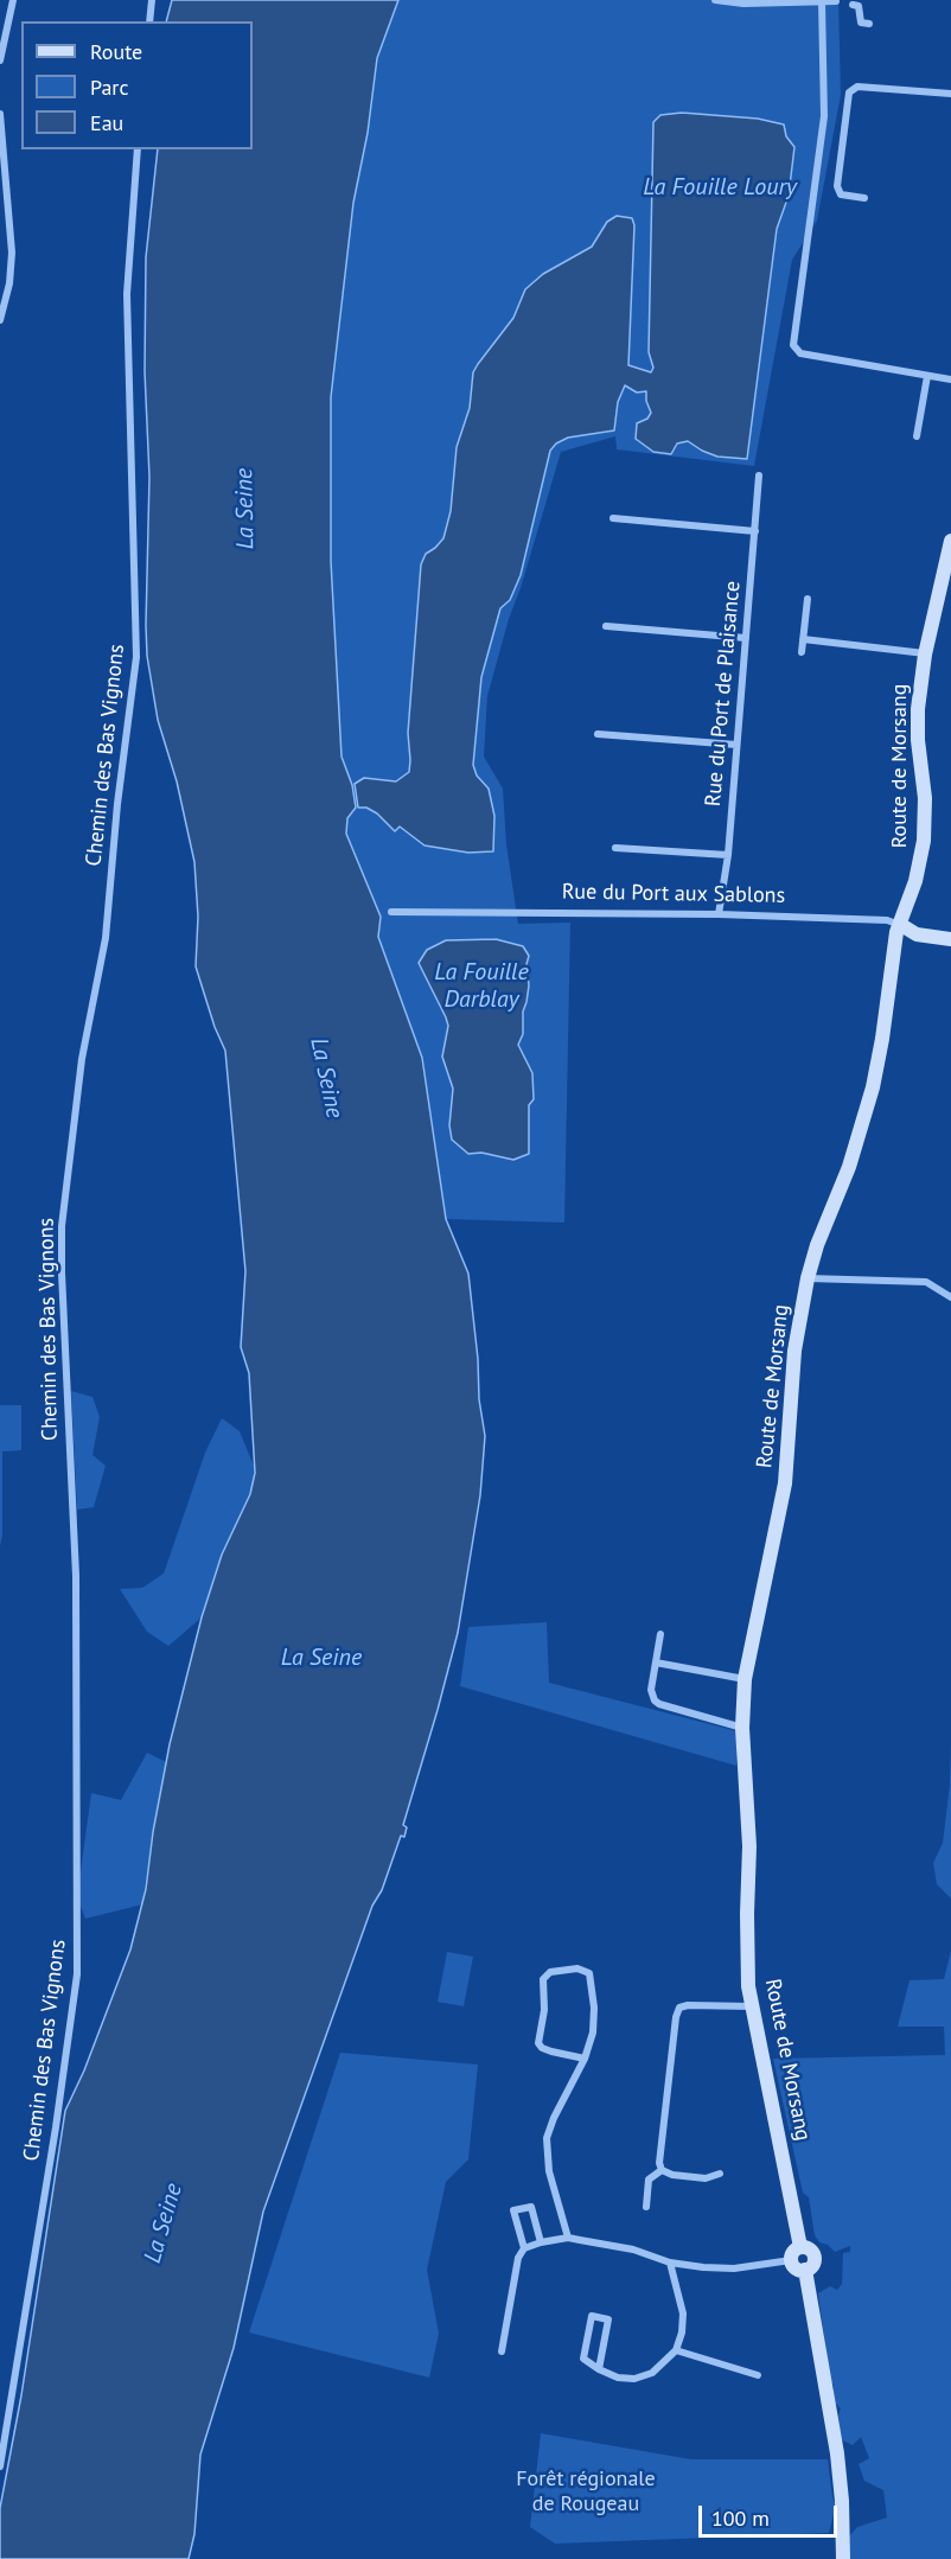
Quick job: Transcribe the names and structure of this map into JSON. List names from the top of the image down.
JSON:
{
  "streets": {
    "street": [
      "Rue du Port de Plaisance",
      "Chemin des Bas Vignons",
      "Route de Morsang",
      "Rue du Port aux Sablons"
    ]
  },
  "crossings": [
    ["Rue du Port de Plaisance", "Rue du Port aux Sablons"],
    ["Route de Morsang", "Rue du Port aux Sablons"]
  ],
  "water": ["La Fouille Loury", "La Seine", "La Fouille Darblay"],
  "parks": ["Forêt régionale de Rougeau"],
  "legend": ["Route", "Parc", "Eau"],
  "scale_bar": "100 m"
}
